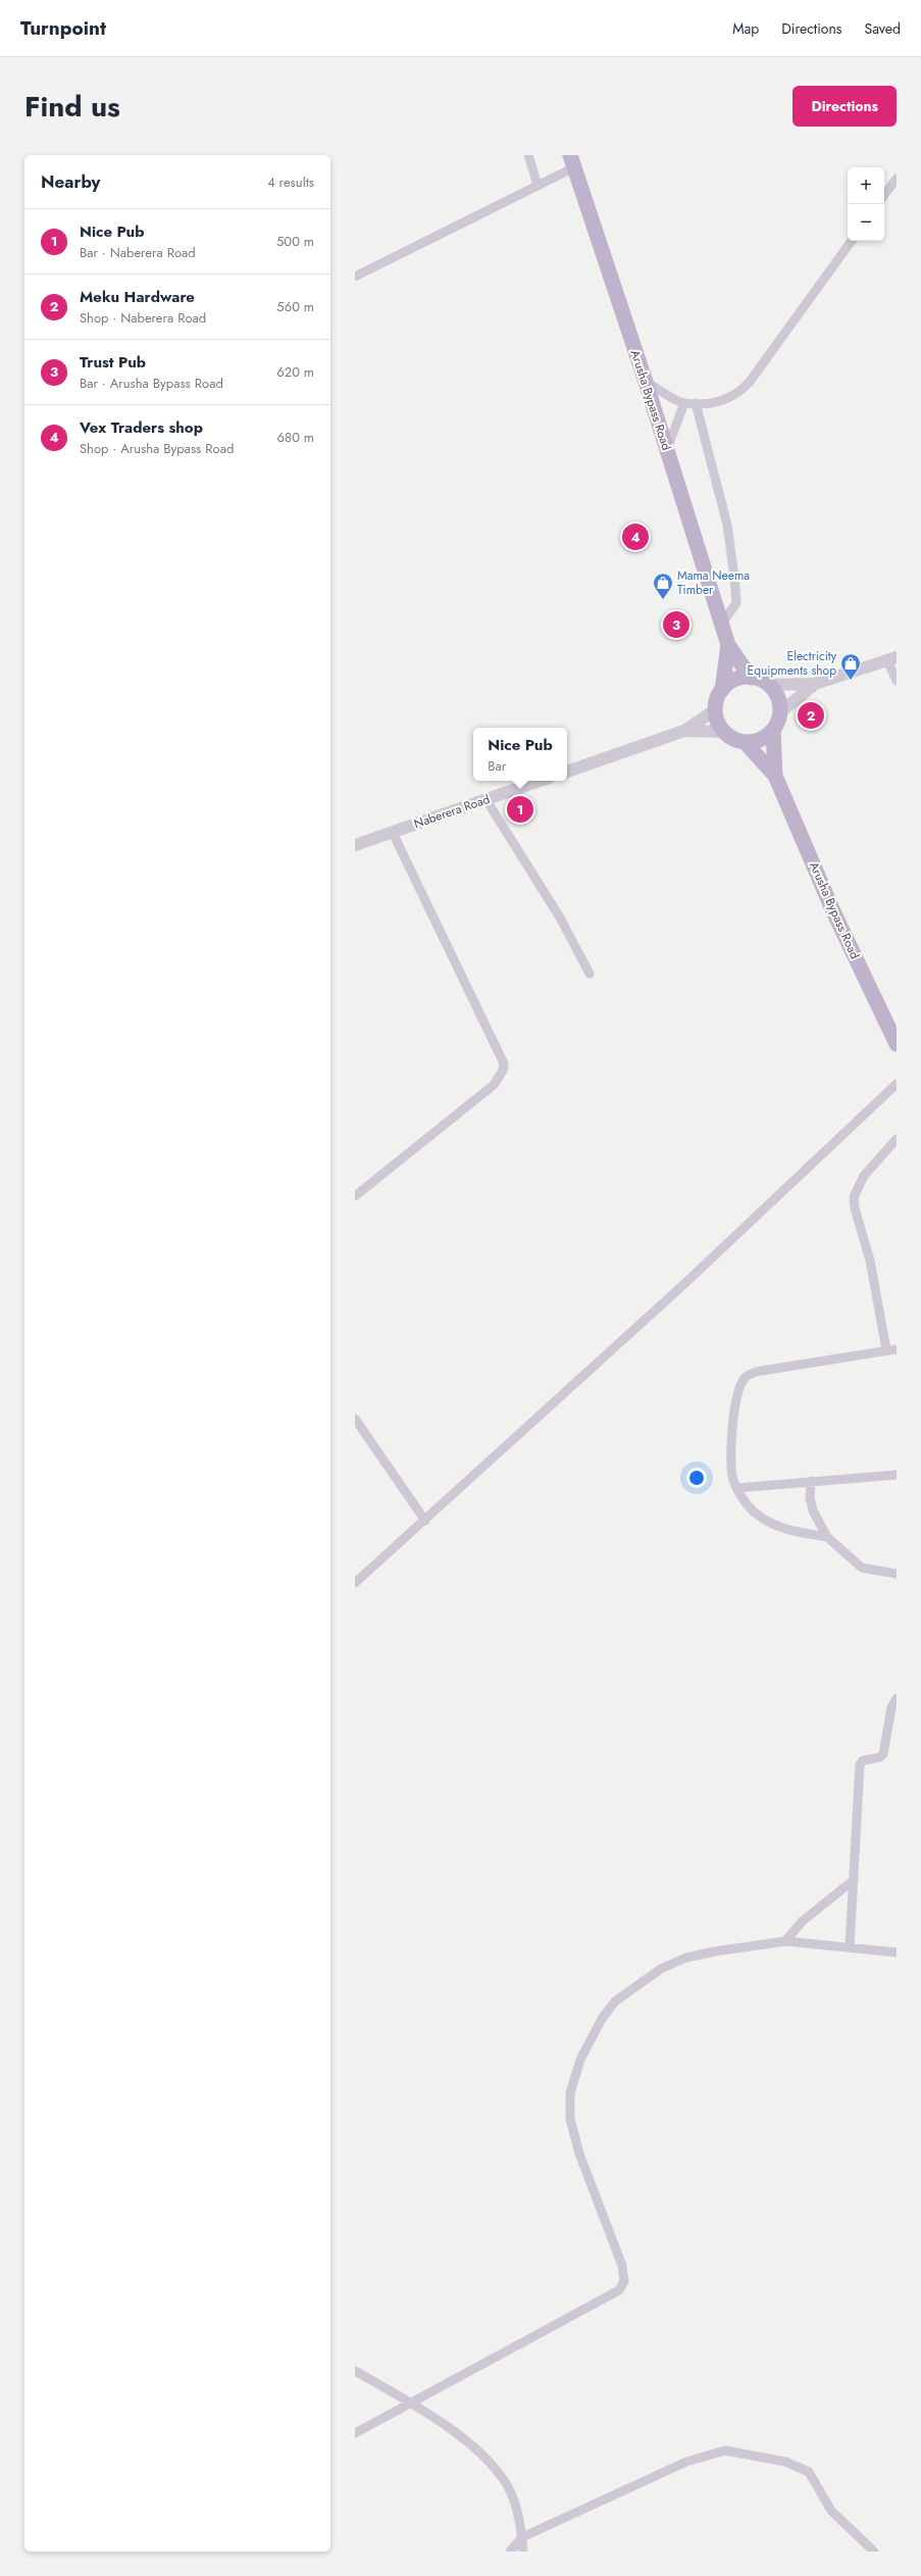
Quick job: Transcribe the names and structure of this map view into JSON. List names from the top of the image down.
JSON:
{
  "streets": {
    "main road": ["Arusha Bypass Road"],
    "street": ["Naberera Road"]
  },
  "places": {
    "shop": ["Mama Neema Timber", "Electricity Equipments shop"]
  },
  "page": {
    "header": "Turnpoint",
    "nav": ["Map", "Directions", "Saved"],
    "title": "Find us",
    "buttons": "Directions",
    "heading": ["Nearby", "4 results"],
    "map_buttons": ["+", "−"],
    "list": [
      {
        "mark": "1",
        "name": "Nice Pub",
        "note": "Bar · Naberera Road",
        "value": "500 m"
      },
      {
        "mark": "2",
        "name": "Meku Hardware",
        "note": "Shop · Naberera Road",
        "value": "560 m"
      },
      {
        "mark": "3",
        "name": "Trust Pub",
        "note": "Bar · Arusha Bypass Road",
        "value": "620 m"
      },
      {
        "mark": "4",
        "name": "Vex Traders shop",
        "note": "Shop · Arusha Bypass Road",
        "value": "680 m"
      }
    ],
    "pins": [
      "4",
      "3",
      "2",
      "1"
    ],
    "popup": ["Nice Pub", "Bar"]
  }
}
